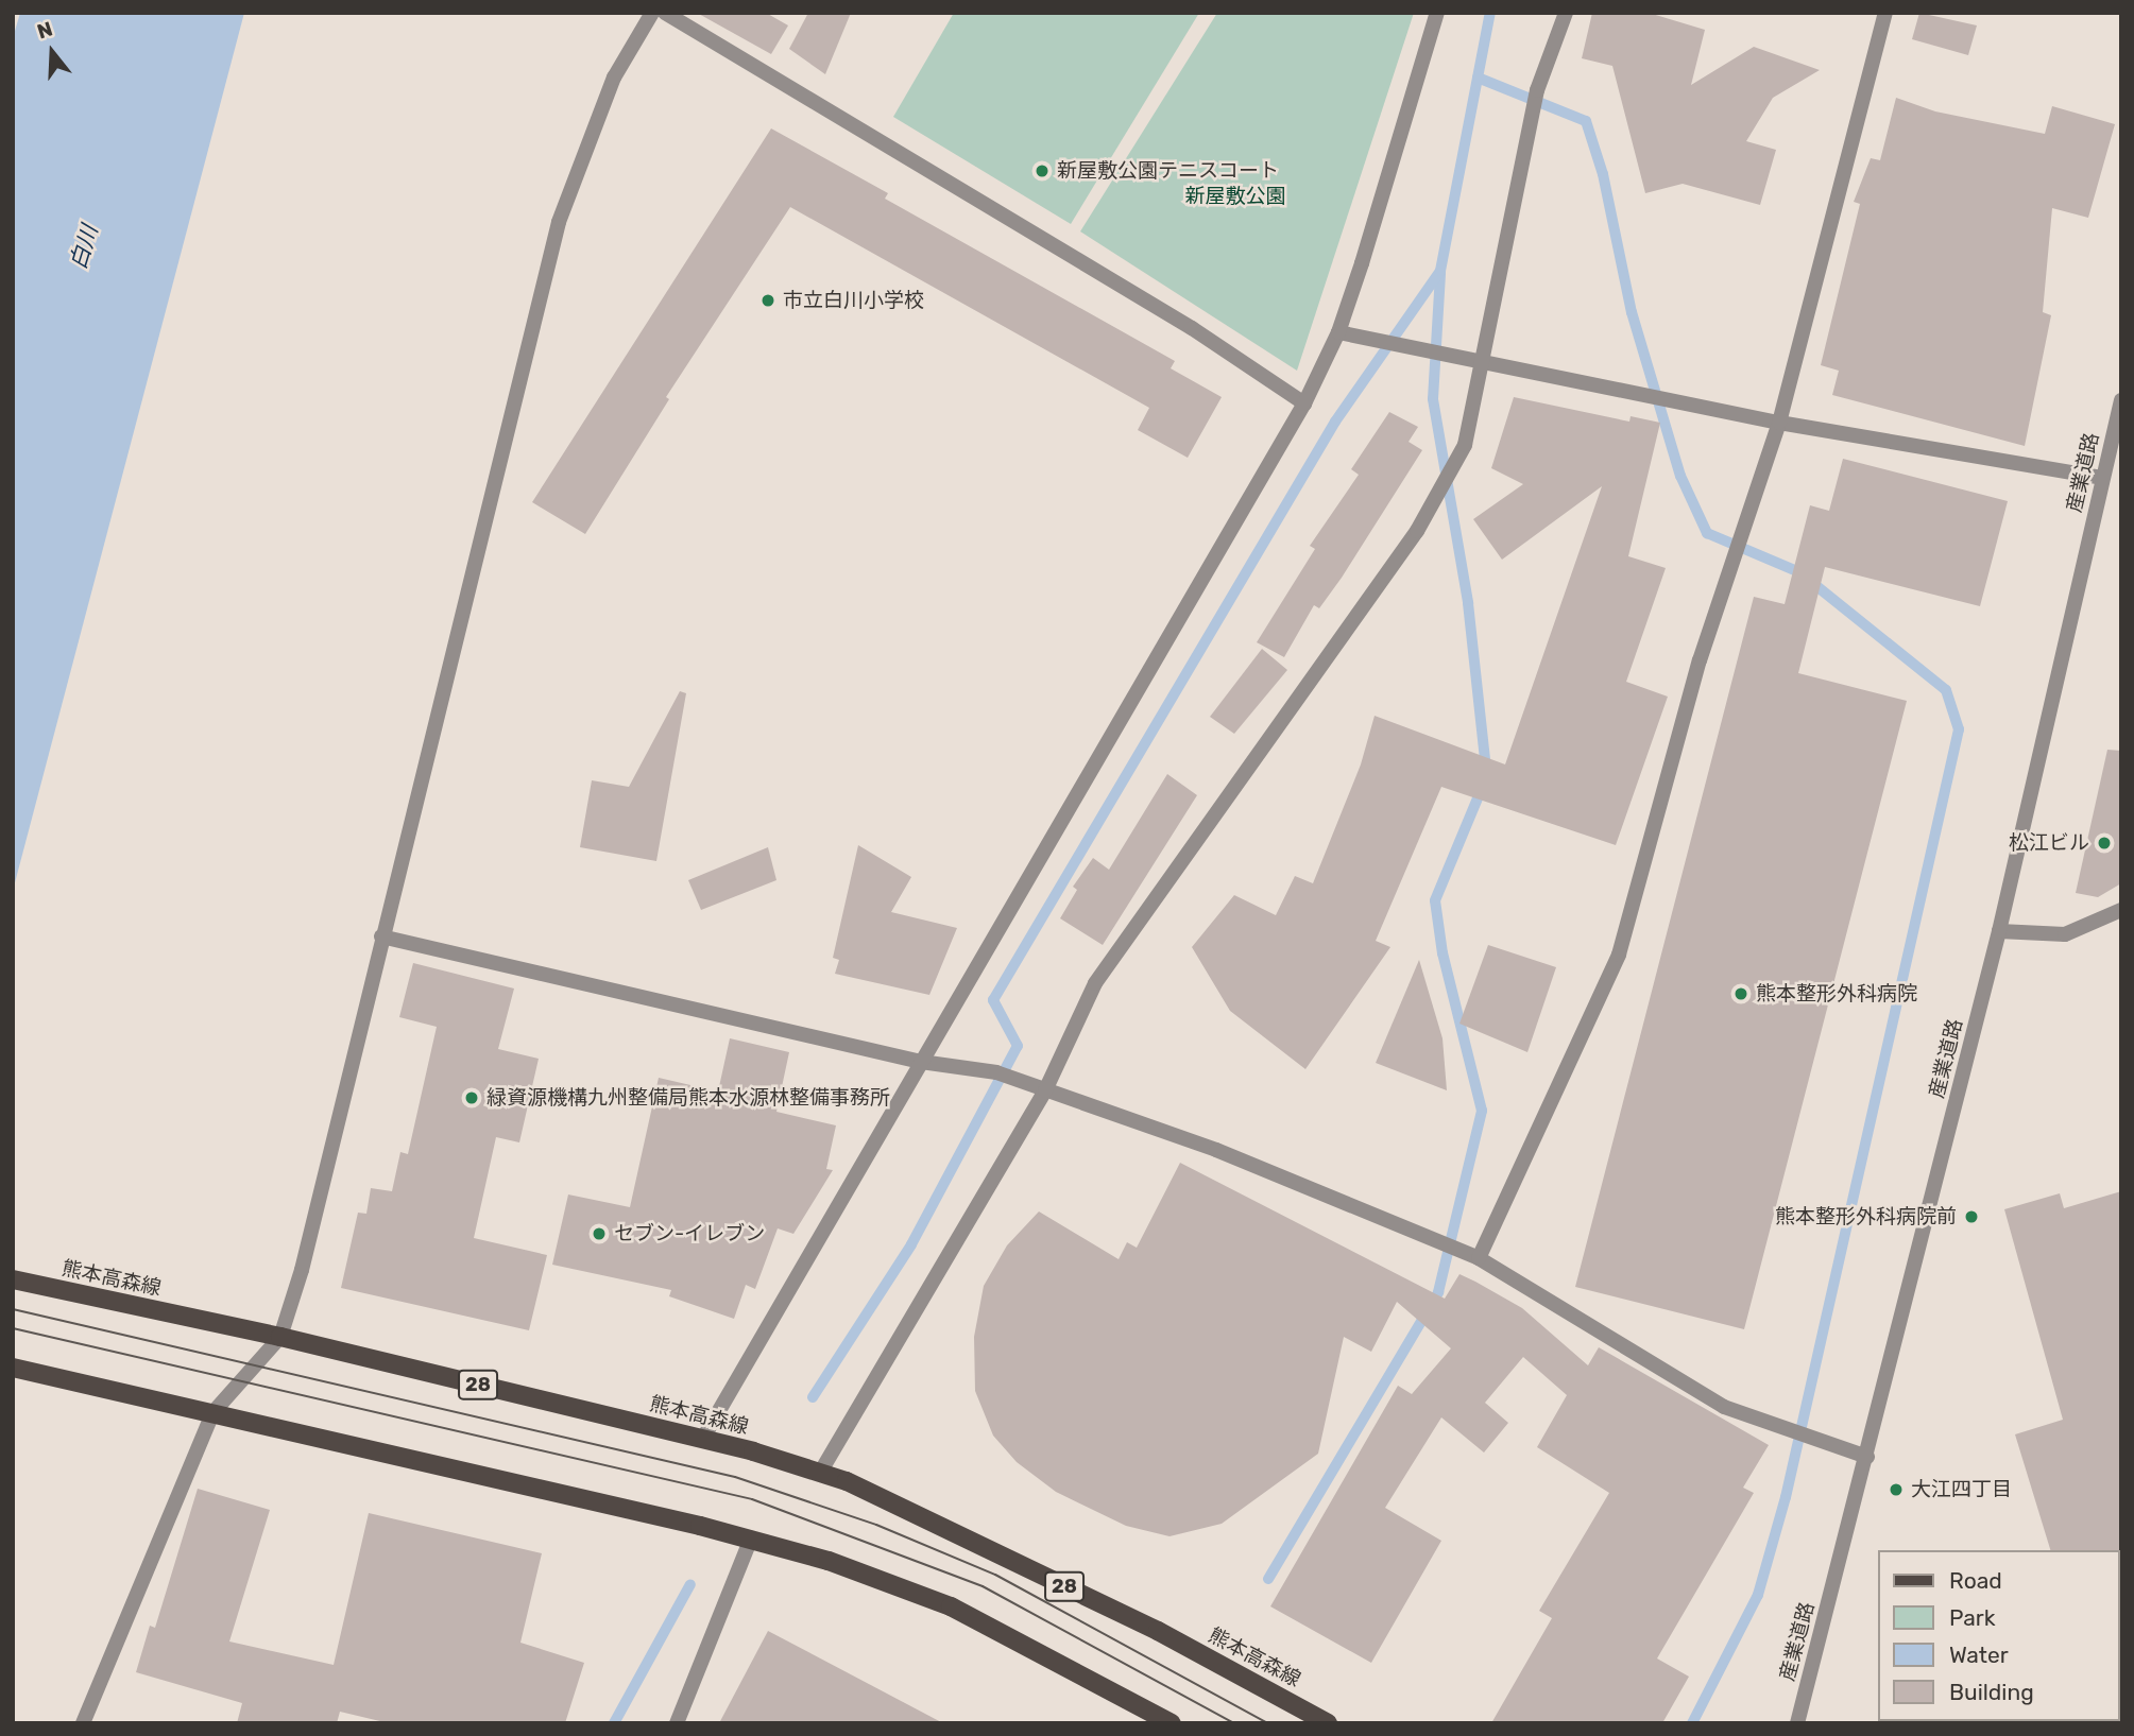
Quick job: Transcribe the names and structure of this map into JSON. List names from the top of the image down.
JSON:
{
  "streets": {
    "main road": ["熊本高森線", "28"],
    "street": ["産業道路"]
  },
  "water": ["白川"],
  "parks": ["新屋敷公園"],
  "places": [
    "新屋敷公園テニスコート",
    "市立白川小学校",
    "松江ビル",
    "熊本整形外科病院",
    "緑資源機構九州整備局熊本水源林整備事務所",
    "熊本整形外科病院前",
    "セブン-イレブン",
    "大江四丁目"
  ],
  "legend": [
    "Road",
    "Park",
    "Water",
    "Building"
  ],
  "north": "top"
}
